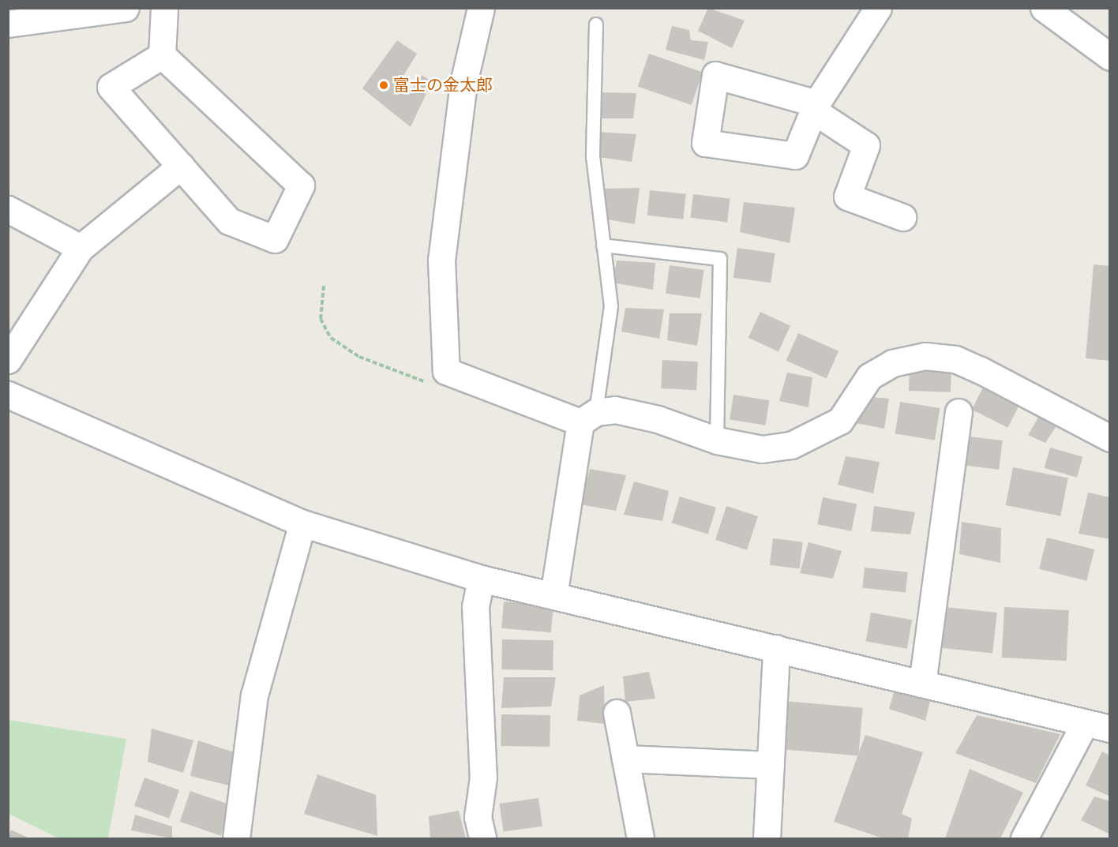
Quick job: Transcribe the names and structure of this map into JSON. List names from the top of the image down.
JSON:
{
  "places": ["富士の金太郎"]
}
